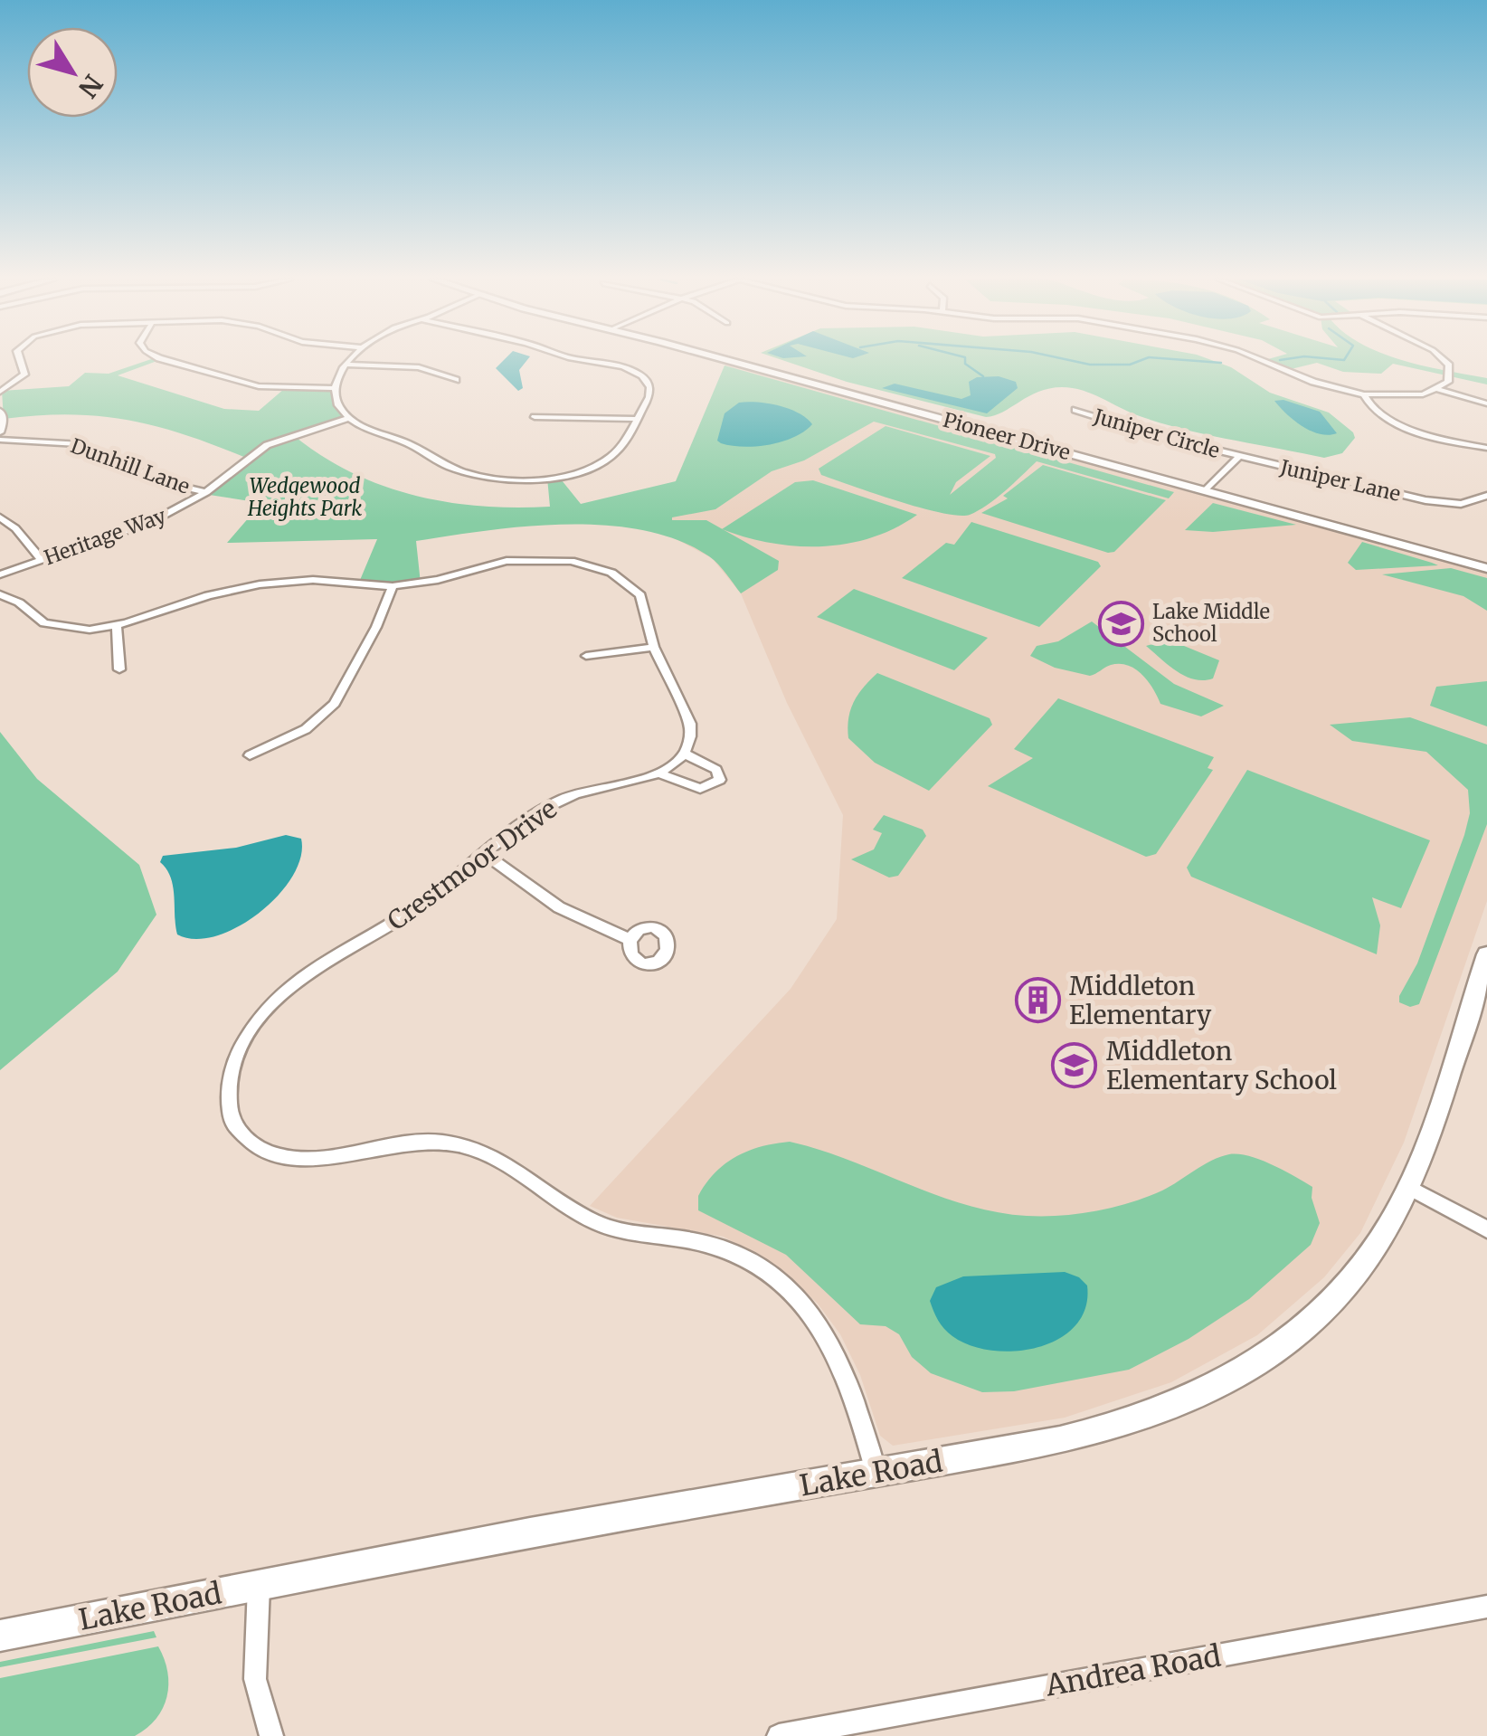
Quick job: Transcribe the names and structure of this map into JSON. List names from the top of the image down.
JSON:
{
  "streets": {
    "street": [
      "Juniper Circle",
      "Pioneer Drive",
      "Dunhill Lane",
      "Juniper Lane",
      "Heritage Way",
      "Crestmoor Drive",
      "Lake Road",
      "Andrea Road"
    ]
  },
  "crossings": [
    ["Juniper Circle", "Juniper Lane"],
    ["Dunhill Lane", "Heritage Way"],
    ["Crestmoor Drive", "Lake Road"]
  ],
  "parks": ["Wedgewood Heights Park"],
  "places": {
    "school or university": ["Lake Middle School", "Middleton Elementary School"],
    "building": ["Middleton Elementary"]
  },
  "north": "bottom right"
}
